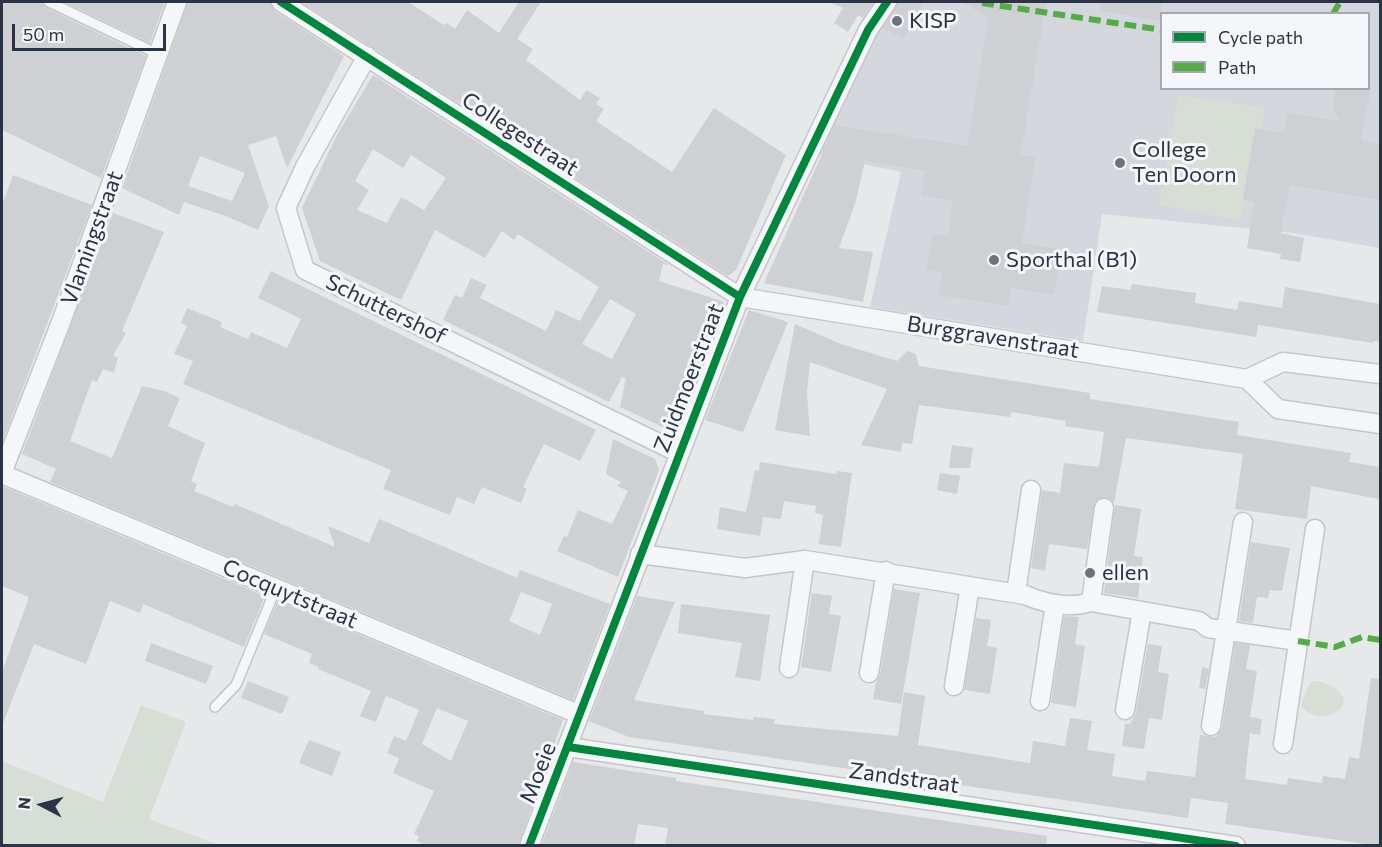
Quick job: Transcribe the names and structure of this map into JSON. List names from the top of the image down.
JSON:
{
  "streets": {
    "street": [
      "Collegestraat",
      "Vlamingstraat",
      "Schuttershof",
      "Burggravenstraat",
      "Zuidmoerstraat",
      "Cocquytstraat",
      "Moeie",
      "Zandstraat"
    ]
  },
  "crossings": [
    ["Collegestraat", "Schuttershof"],
    ["Collegestraat", "Burggravenstraat"],
    ["Collegestraat", "Zuidmoerstraat"],
    ["Vlamingstraat", "Cocquytstraat"],
    ["Schuttershof", "Zuidmoerstraat"],
    ["Burggravenstraat", "Zuidmoerstraat"],
    ["Zuidmoerstraat", "Cocquytstraat"],
    ["Zuidmoerstraat", "Moeie"],
    ["Cocquytstraat", "Moeie"],
    ["Moeie", "Zandstraat"]
  ],
  "places": [
    "KISP",
    "College Ten Doorn",
    "Sporthal (B1)",
    "ellen"
  ],
  "legend": ["Cycle path", "Path"],
  "scale_bar": "50 m",
  "north": "left"
}
